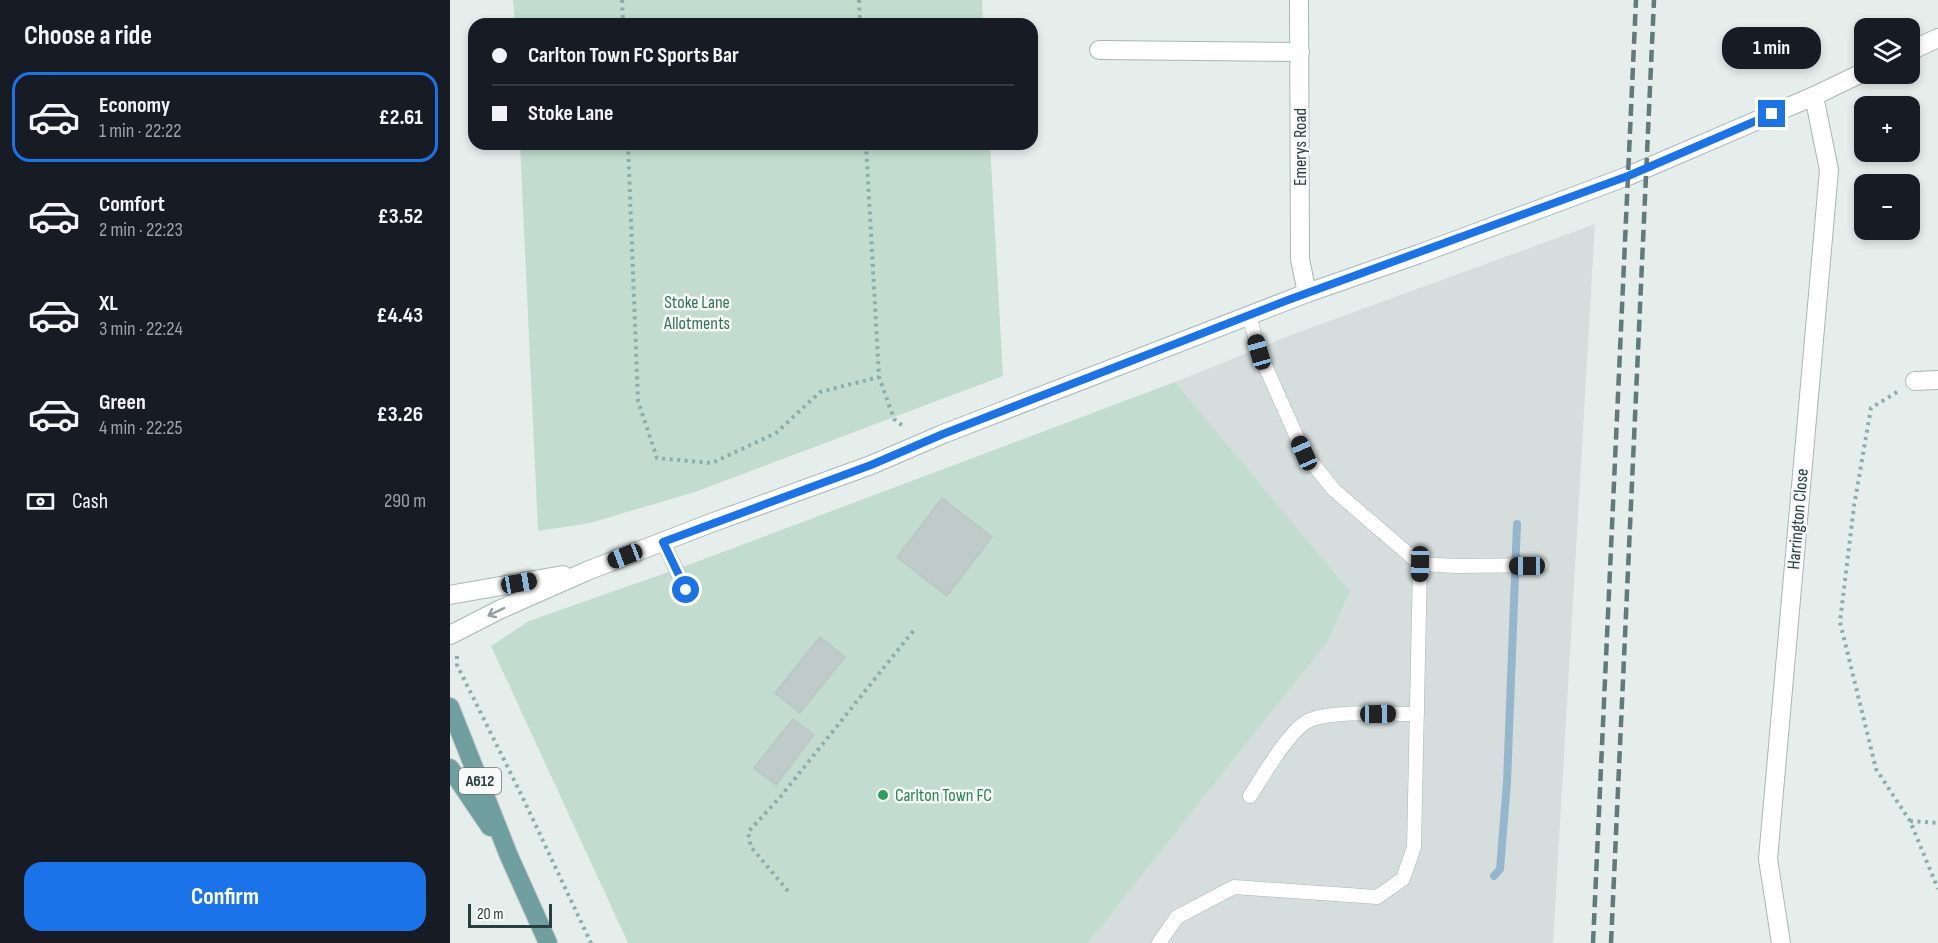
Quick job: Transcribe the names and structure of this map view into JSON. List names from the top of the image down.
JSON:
{
  "streets": {
    "main road": ["A612"],
    "street": ["Emerys Road", "Harrington Close"]
  },
  "parks": ["Stoke Lane Allotments"],
  "places": ["Carlton Town FC"],
  "scale_bar": "20 m",
  "page": {
    "heading": "Choose a ride",
    "map_buttons": ["+", "−"],
    "banner": ["Carlton Town FC Sports Bar", "Stoke Lane"],
    "bubble": "1 min",
    "list": [
      {
        "name": "Economy",
        "note": "1 min · 22:22",
        "value": "£2.61"
      },
      {
        "name": "Comfort",
        "note": "2 min · 22:23",
        "value": "£3.52"
      },
      {
        "name": "XL",
        "note": "3 min · 22:24",
        "value": "£4.43"
      },
      {
        "name": "Green",
        "note": "4 min · 22:25",
        "value": "£3.26"
      }
    ],
    "pay": ["Cash", "290 m"],
    "buttons": "Confirm",
    "scale": "20 m"
  }
}
